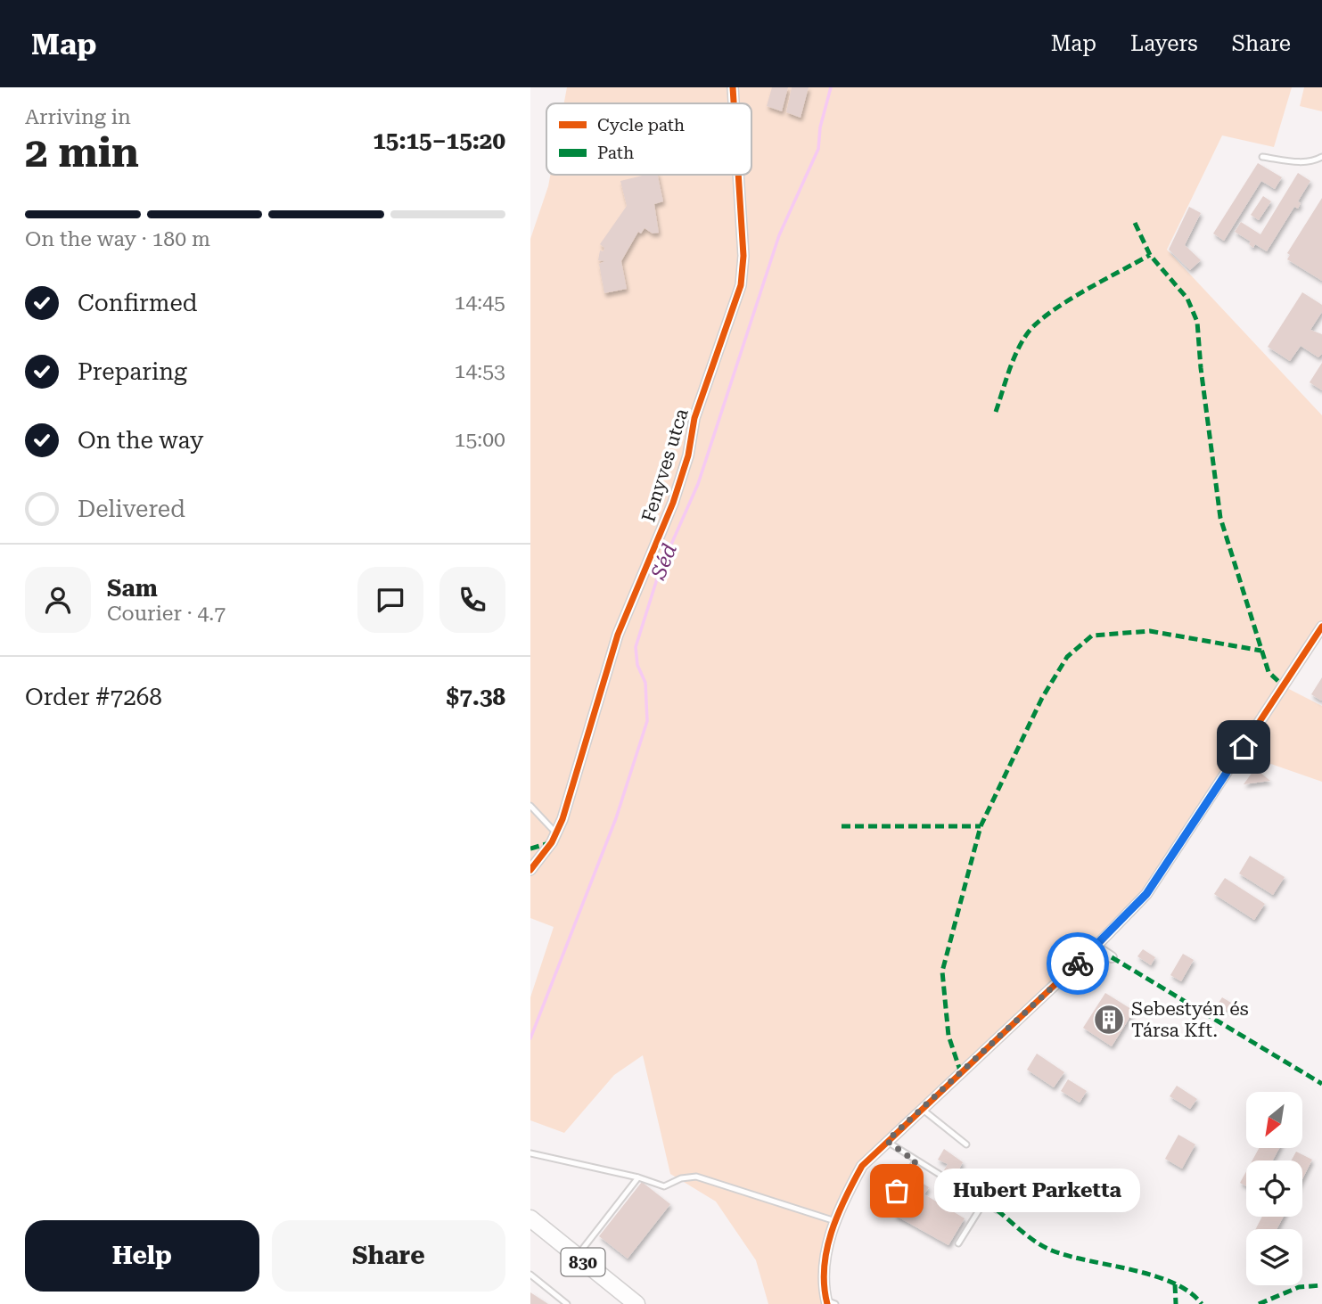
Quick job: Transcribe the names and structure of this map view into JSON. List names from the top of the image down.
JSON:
{
  "streets": {
    "main road": ["830"],
    "street": ["Fenyves utca"]
  },
  "water": ["Séd"],
  "places": {
    "building": ["Sebestyén és Társa Kft."],
    "other": ["Hubert Parketta"]
  },
  "legend": ["Cycle path", "Path"],
  "north": "bottom left",
  "page": {
    "header": "Map",
    "nav": ["Map", "Layers", "Share"],
    "heading": ["2 min", "Arriving in", "15:15–15:20"],
    "panel": [
      "Sam",
      "Courier · 4.7",
      "Order #7268",
      "$7.38"
    ],
    "bar": "On the way · 180 m",
    "list": [
      ["Confirmed", "14:45"],
      ["Preparing", "14:53"],
      ["On the way", "15:00"],
      "Delivered"
    ],
    "bubble": "Hubert Parketta",
    "buttons": ["Help", "Share"]
  }
}
